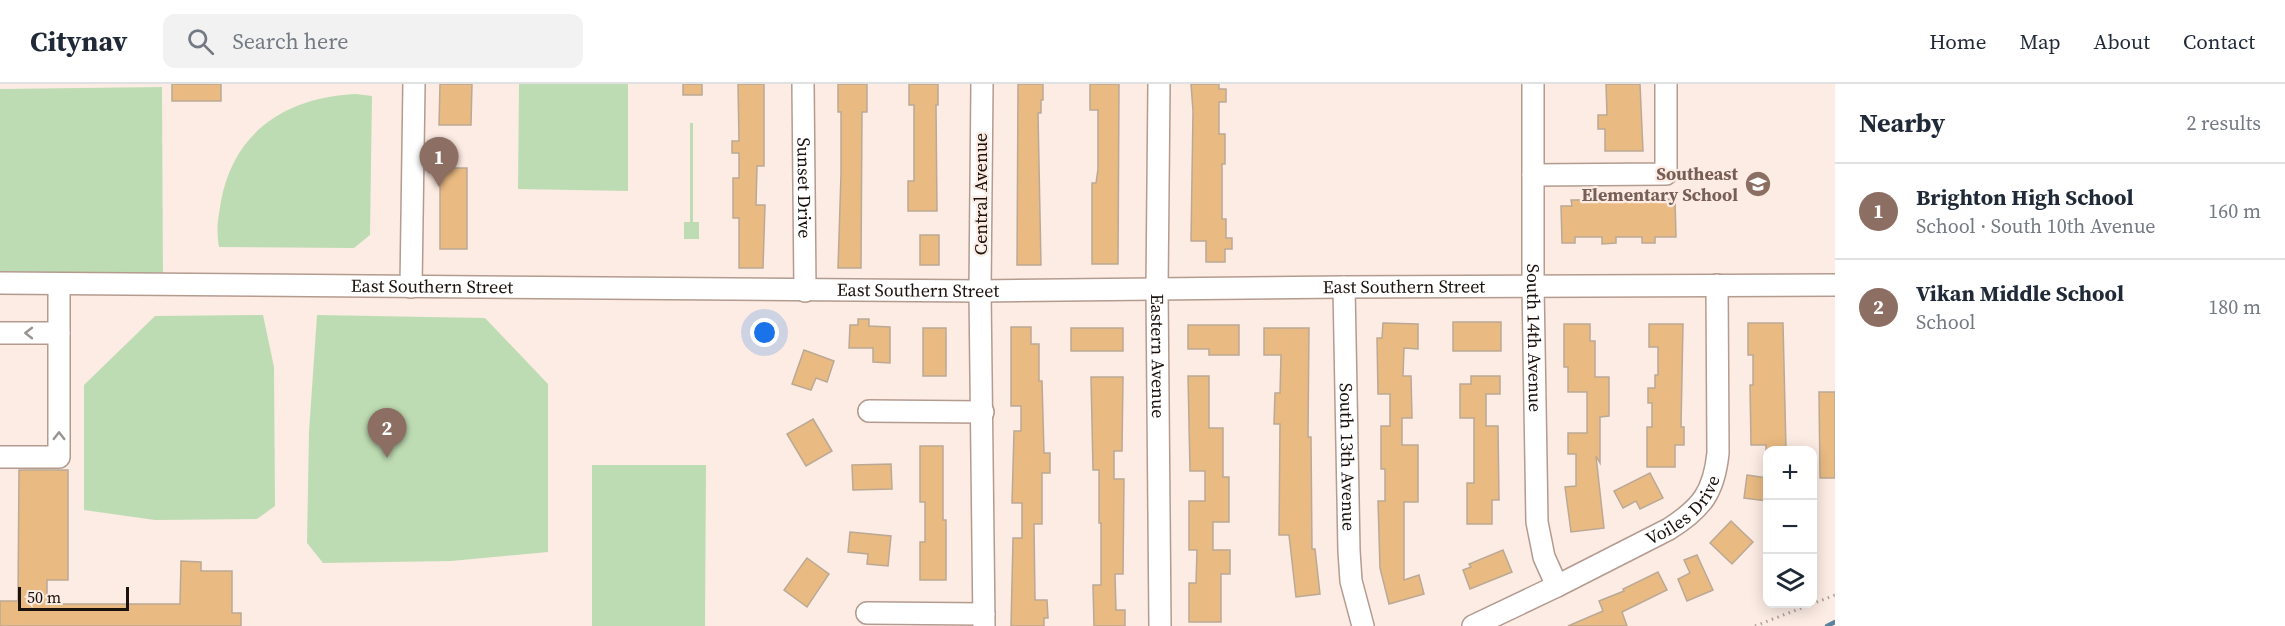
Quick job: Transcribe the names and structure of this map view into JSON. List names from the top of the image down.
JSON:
{
  "streets": {
    "street": [
      "Sunset Drive",
      "Central Avenue",
      "East Southern Street",
      "South 14th Avenue",
      "Eastern Avenue",
      "South 13th Avenue",
      "Voiles Drive"
    ]
  },
  "crossings": [
    ["Sunset Drive", "East Southern Street"],
    ["Central Avenue", "East Southern Street"],
    ["East Southern Street", "South 14th Avenue"],
    ["East Southern Street", "Eastern Avenue"],
    ["East Southern Street", "South 13th Avenue"],
    ["East Southern Street", "Voiles Drive"],
    ["South 14th Avenue", "Voiles Drive"]
  ],
  "places": {
    "school or university": ["Southeast Elementary School"]
  },
  "scale_bar": "50 m",
  "page": {
    "header": "Citynav",
    "search": "Search here",
    "nav": [
      "Home",
      "Map",
      "About",
      "Contact"
    ],
    "heading": ["Nearby", "2 results"],
    "pins": ["1", "2"],
    "list": [
      {
        "mark": "1",
        "name": "Brighton High School",
        "note": "School · South 10th Avenue",
        "value": "160 m"
      },
      {
        "mark": "2",
        "name": "Vikan Middle School",
        "note": "School",
        "value": "180 m"
      }
    ],
    "map_buttons": ["+", "−"],
    "scale": "50 m"
  }
}
